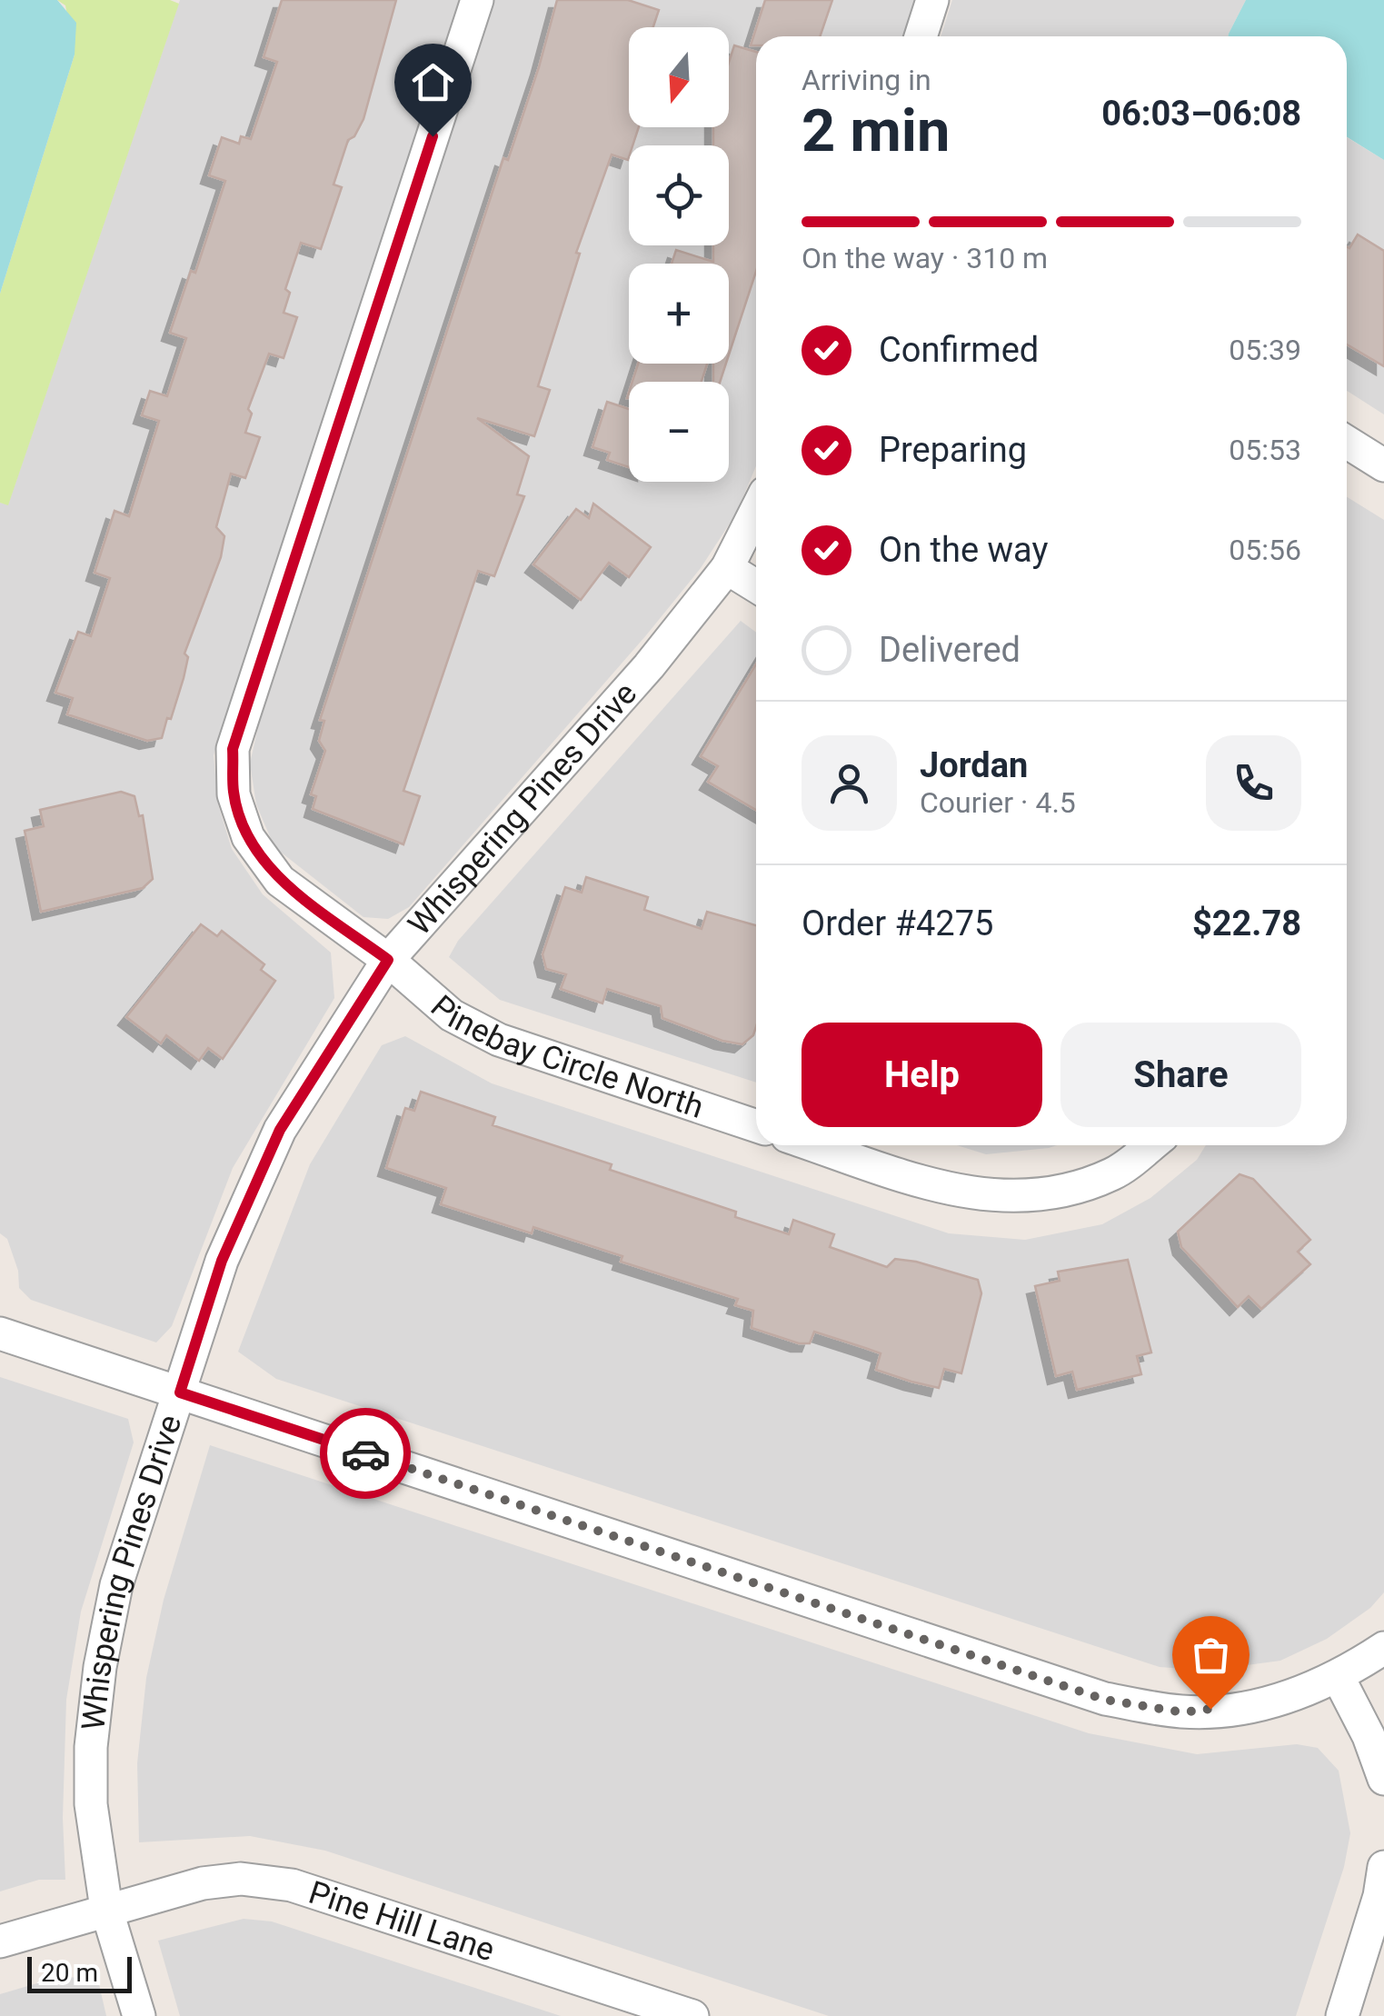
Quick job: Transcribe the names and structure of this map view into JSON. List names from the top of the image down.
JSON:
{
  "streets": {
    "street": ["Whispering Pines Drive", "Pinebay Circle North", "Pine Hill Lane"]
  },
  "crossings": [
    ["Whispering Pines Drive", "Pinebay Circle North"],
    ["Whispering Pines Drive", "Pine Hill Lane"]
  ],
  "scale_bar": "20 m",
  "north": "bottom",
  "page": {
    "map_buttons": ["+", "−"],
    "heading": ["2 min", "Arriving in", "06:03–06:08"],
    "panel": [
      "Jordan",
      "Courier · 4.5",
      "Order #4275",
      "$22.78"
    ],
    "bar": "On the way · 310 m",
    "list": [
      ["Confirmed", "05:39"],
      ["Preparing", "05:53"],
      ["On the way", "05:56"],
      "Delivered"
    ],
    "buttons": ["Help", "Share"],
    "scale": "20 m"
  }
}
